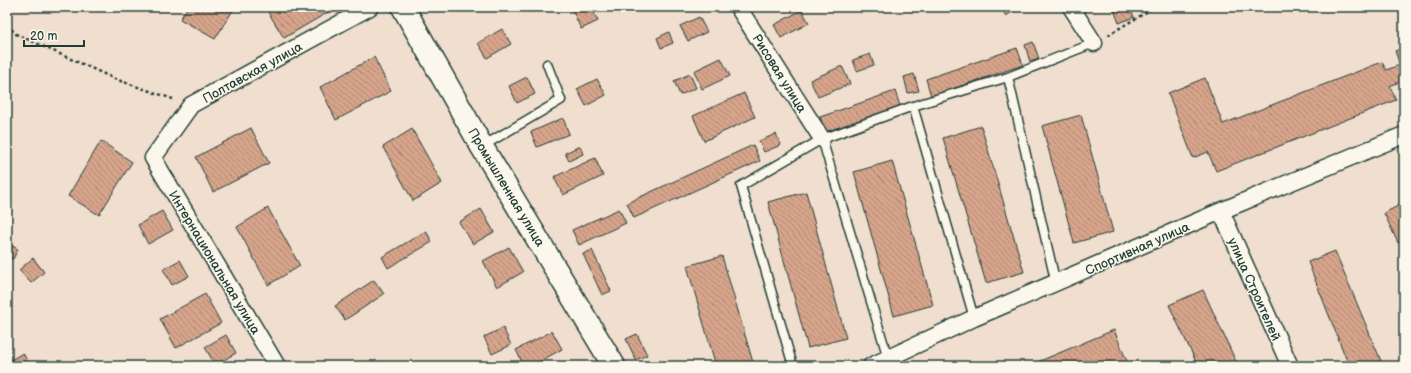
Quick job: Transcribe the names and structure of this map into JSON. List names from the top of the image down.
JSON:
{
  "streets": {
    "street": [
      "Полтавская улица",
      "Рисовая улица",
      "Промышленная улица",
      "Спортивная улица",
      "Интернациональная улица",
      "улица Строителей"
    ]
  },
  "crossings": [
    ["Полтавская улица", "Интернациональная улица"],
    ["Спортивная улица", "улица Строителей"]
  ],
  "scale_bar": "20 m"
}
